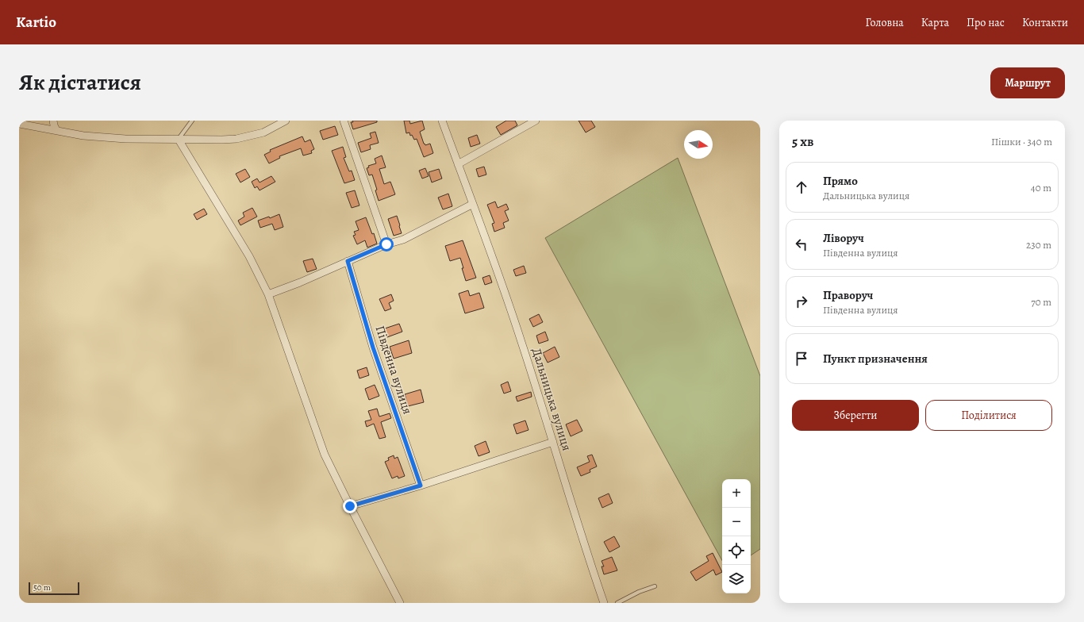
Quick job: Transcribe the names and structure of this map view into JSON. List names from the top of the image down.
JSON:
{
  "streets": {
    "street": ["Південна вулиця", "Дальницька вулиця"]
  },
  "scale_bar": "50 m",
  "north": "right",
  "page": {
    "header": "Kartio",
    "nav": [
      "Головна",
      "Карта",
      "Про нас",
      "Контакти"
    ],
    "title": "Як дістатися",
    "buttons": [
      "Маршрут",
      ["Зберегти", "Поділитися"]
    ],
    "heading": ["5 хв", "Пішки · 340 m"],
    "list": [
      ["Прямо", "Дальницька вулиця", "40 m"],
      ["Ліворуч", "Південна вулиця", "230 m"],
      ["Праворуч", "Південна вулиця", "70 m"],
      "Пункт призначення"
    ],
    "map_buttons": ["+", "−"],
    "scale": "50 m"
  }
}
